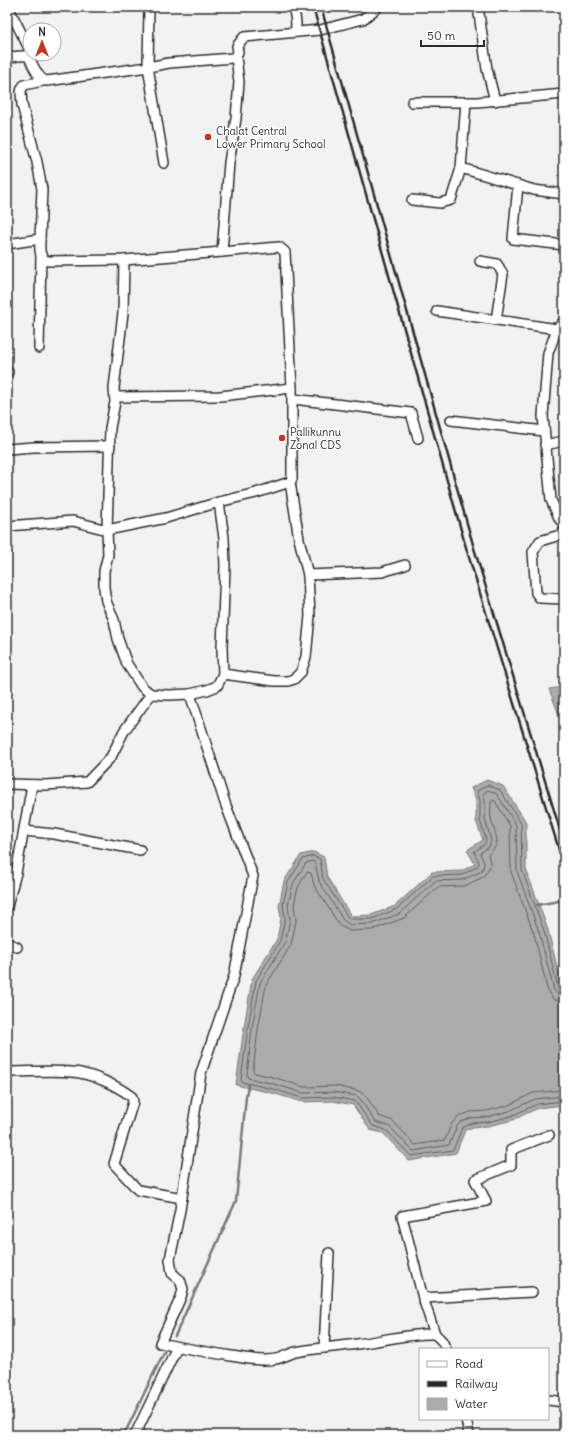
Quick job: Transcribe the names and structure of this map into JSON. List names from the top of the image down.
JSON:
{
  "places": ["Chalat Central Lower Primary School", "Pallikunnu Zonal CDS"],
  "legend": ["Road", "Railway", "Water"],
  "scale_bar": "50 m",
  "north": "top"
}
